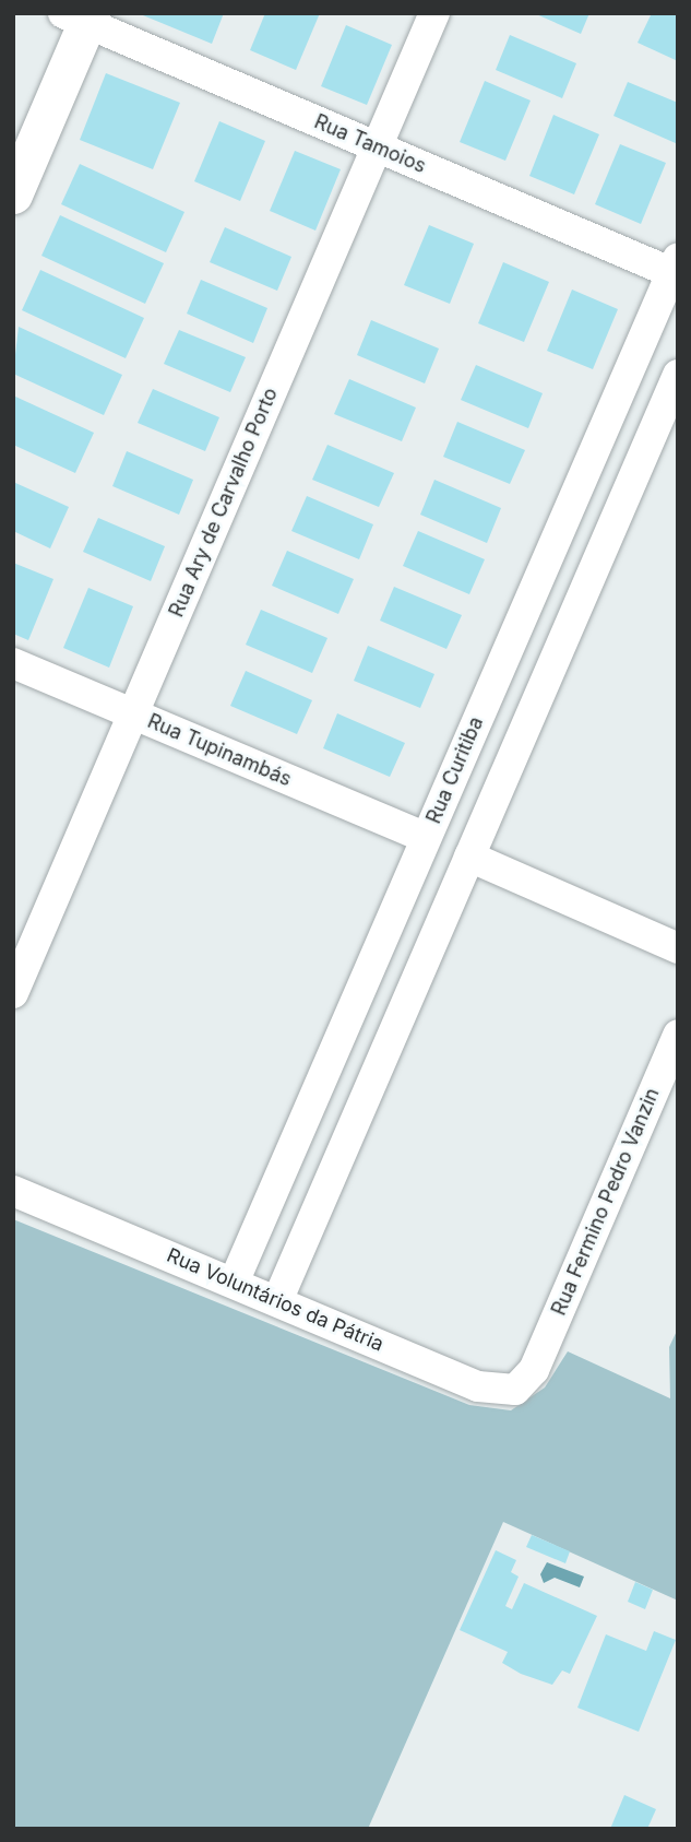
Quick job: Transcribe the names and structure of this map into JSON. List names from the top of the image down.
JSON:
{
  "streets": {
    "street": [
      "Rua Tamoios",
      "Rua Ary de Carvalho Porto",
      "Rua Tupinambás",
      "Rua Curitiba",
      "Rua Fermino Pedro Vanzin",
      "Rua Voluntários da Pátria"
    ]
  },
  "crossings": [
    ["Rua Tamoios", "Rua Ary de Carvalho Porto"],
    ["Rua Tamoios", "Rua Curitiba"],
    ["Rua Ary de Carvalho Porto", "Rua Tupinambás"],
    ["Rua Tupinambás", "Rua Curitiba"],
    ["Rua Curitiba", "Rua Voluntários da Pátria"],
    ["Rua Fermino Pedro Vanzin", "Rua Voluntários da Pátria"]
  ]
}
